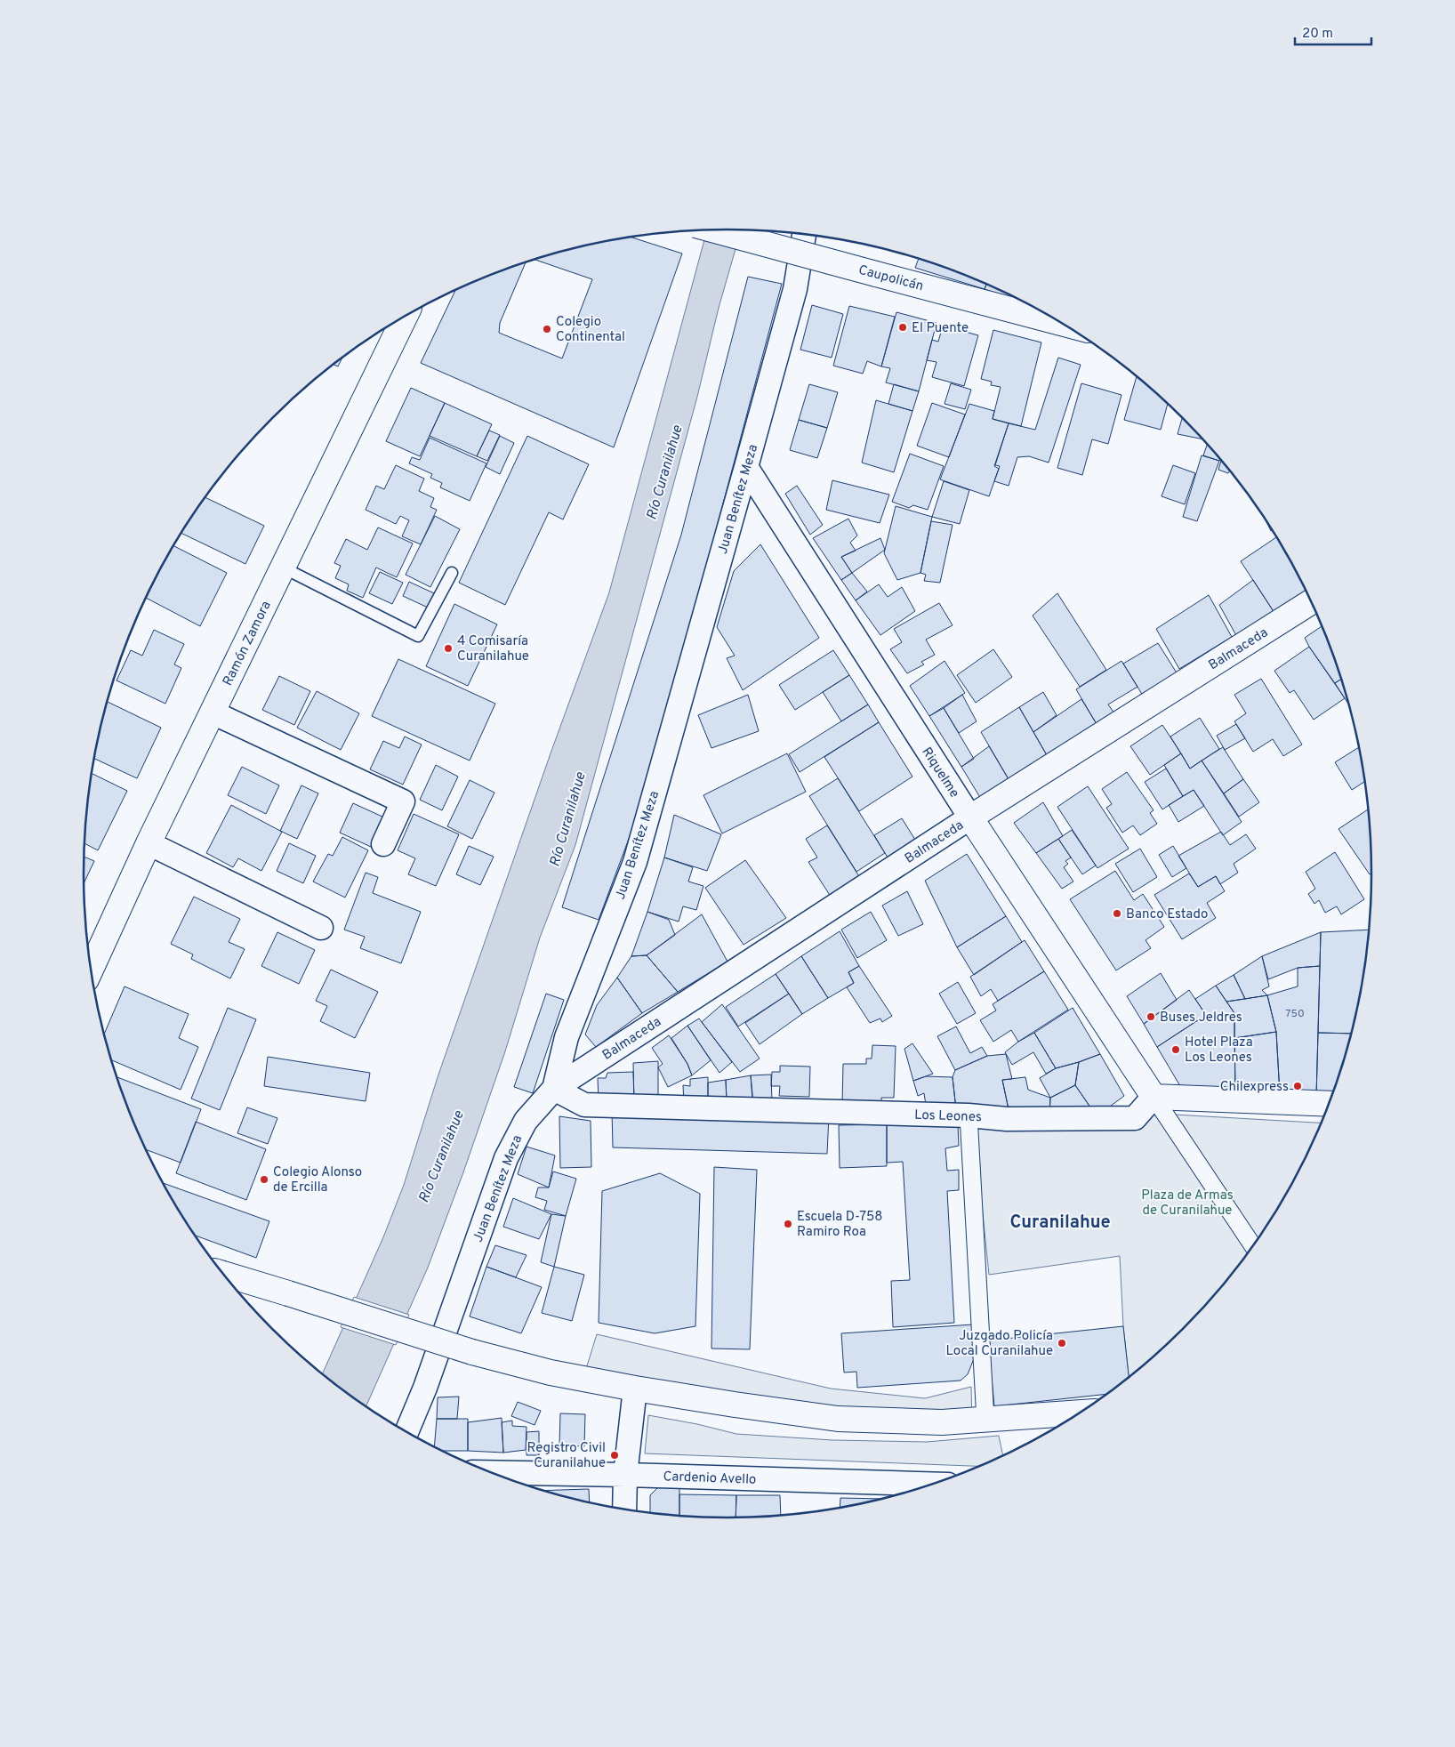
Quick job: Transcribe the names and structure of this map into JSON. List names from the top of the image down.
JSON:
{
  "streets": {
    "main road": [
      "Caupolicán",
      "Ramón Zamora",
      "Balmaceda",
      "Riquelme"
    ],
    "street": ["Juan Benítez Meza", "Los Leones", "Cardenio Avello"]
  },
  "crossings": [
    ["Juan Benítez Meza", "Balmaceda"],
    ["Juan Benítez Meza", "Riquelme"],
    ["Juan Benítez Meza", "Los Leones"],
    ["Balmaceda", "Riquelme"],
    ["Balmaceda", "Los Leones"],
    ["Riquelme", "Los Leones"]
  ],
  "districts": ["Curanilahue"],
  "water": ["Río Curanilahue"],
  "parks": ["Plaza de Armas de Curanilahue"],
  "places": [
    "El Puente",
    "Colegio Continental",
    "4 Comisaría Curanilahue",
    "Banco Estado",
    "Buses Jeldres",
    "Hotel Plaza Los Leones",
    "Chilexpress",
    "Colegio Alonso de Ercilla",
    "Escuela D-758 Ramiro Roa",
    "Juzgado Policía Local Curanilahue",
    "Registro Civil Curanilahue"
  ],
  "house_numbers": ["750"],
  "scale_bar": "20 m"
}
